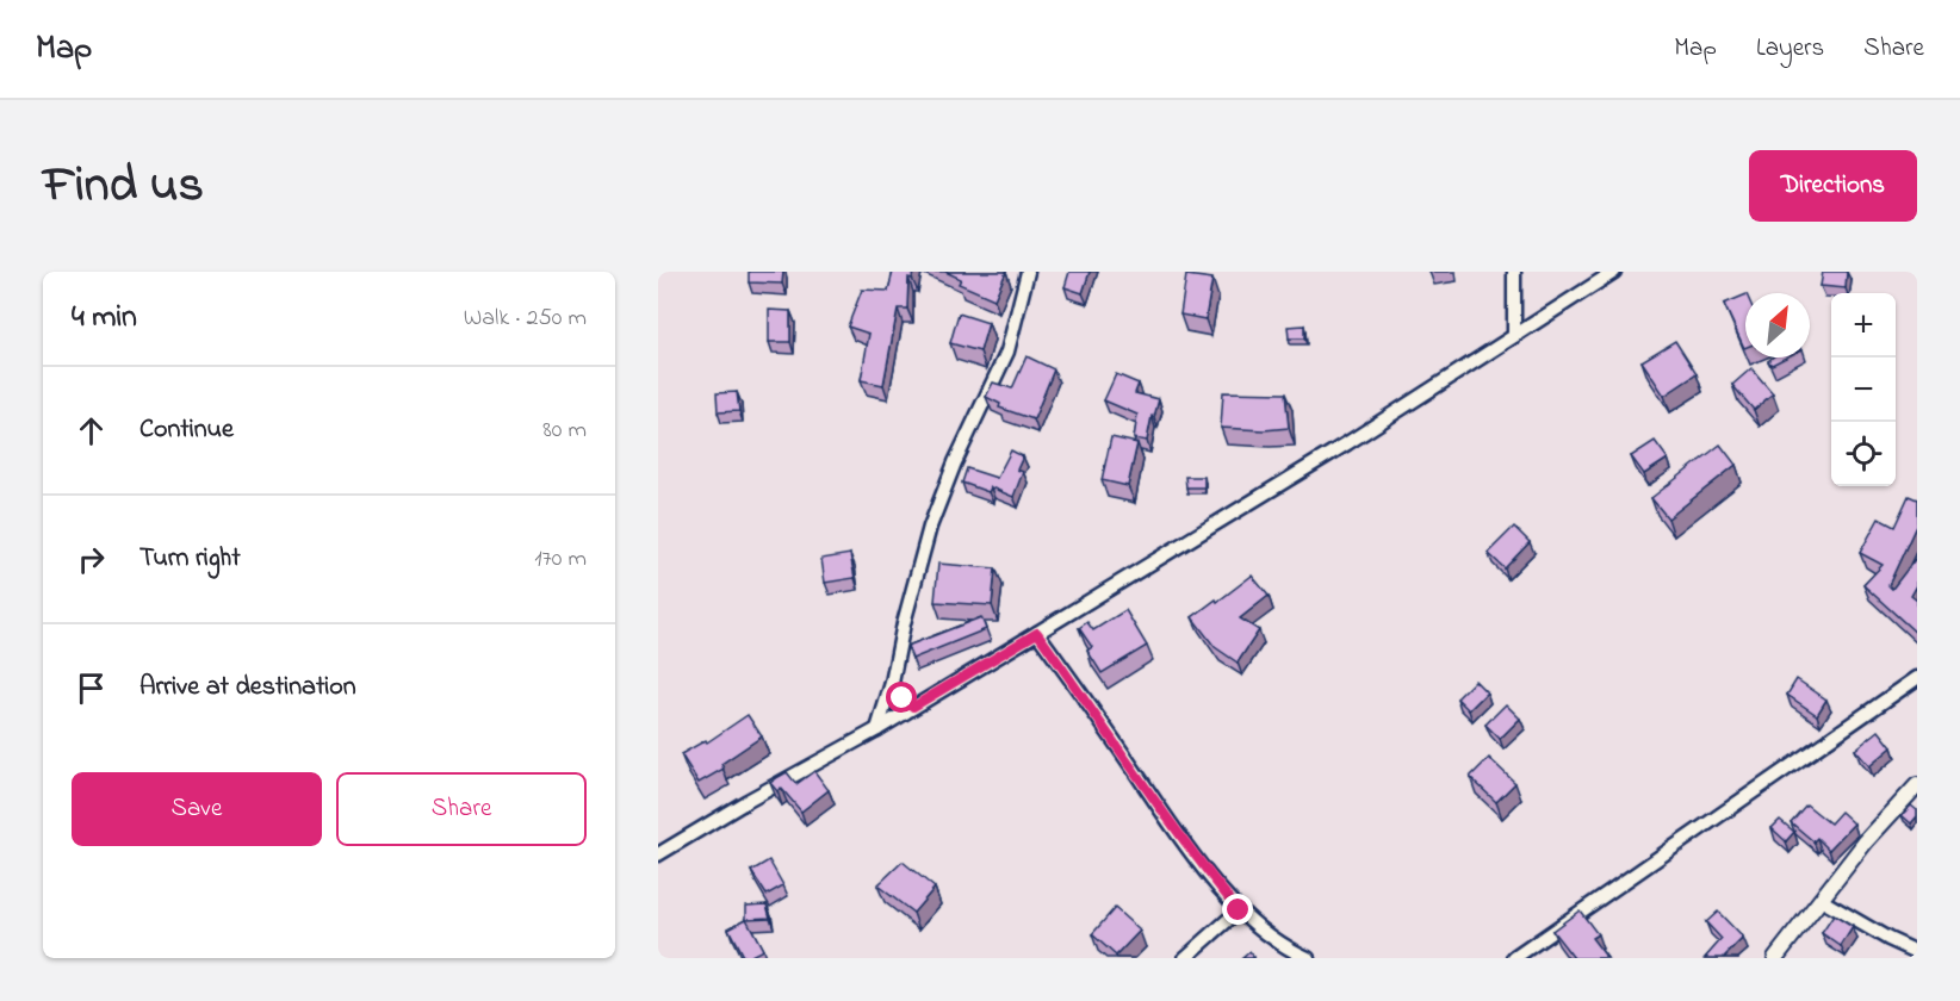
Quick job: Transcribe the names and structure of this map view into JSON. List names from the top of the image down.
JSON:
{
  "north": "top right",
  "page": {
    "header": "Map",
    "nav": ["Map", "Layers", "Share"],
    "title": "Find us",
    "buttons": [
      "Directions",
      ["Save", "Share"]
    ],
    "heading": ["4 min", "Walk · 250 m"],
    "map_buttons": ["+", "−"],
    "list": [
      ["Continue", "80 m"],
      ["Turn right", "170 m"],
      "Arrive at destination"
    ]
  }
}
